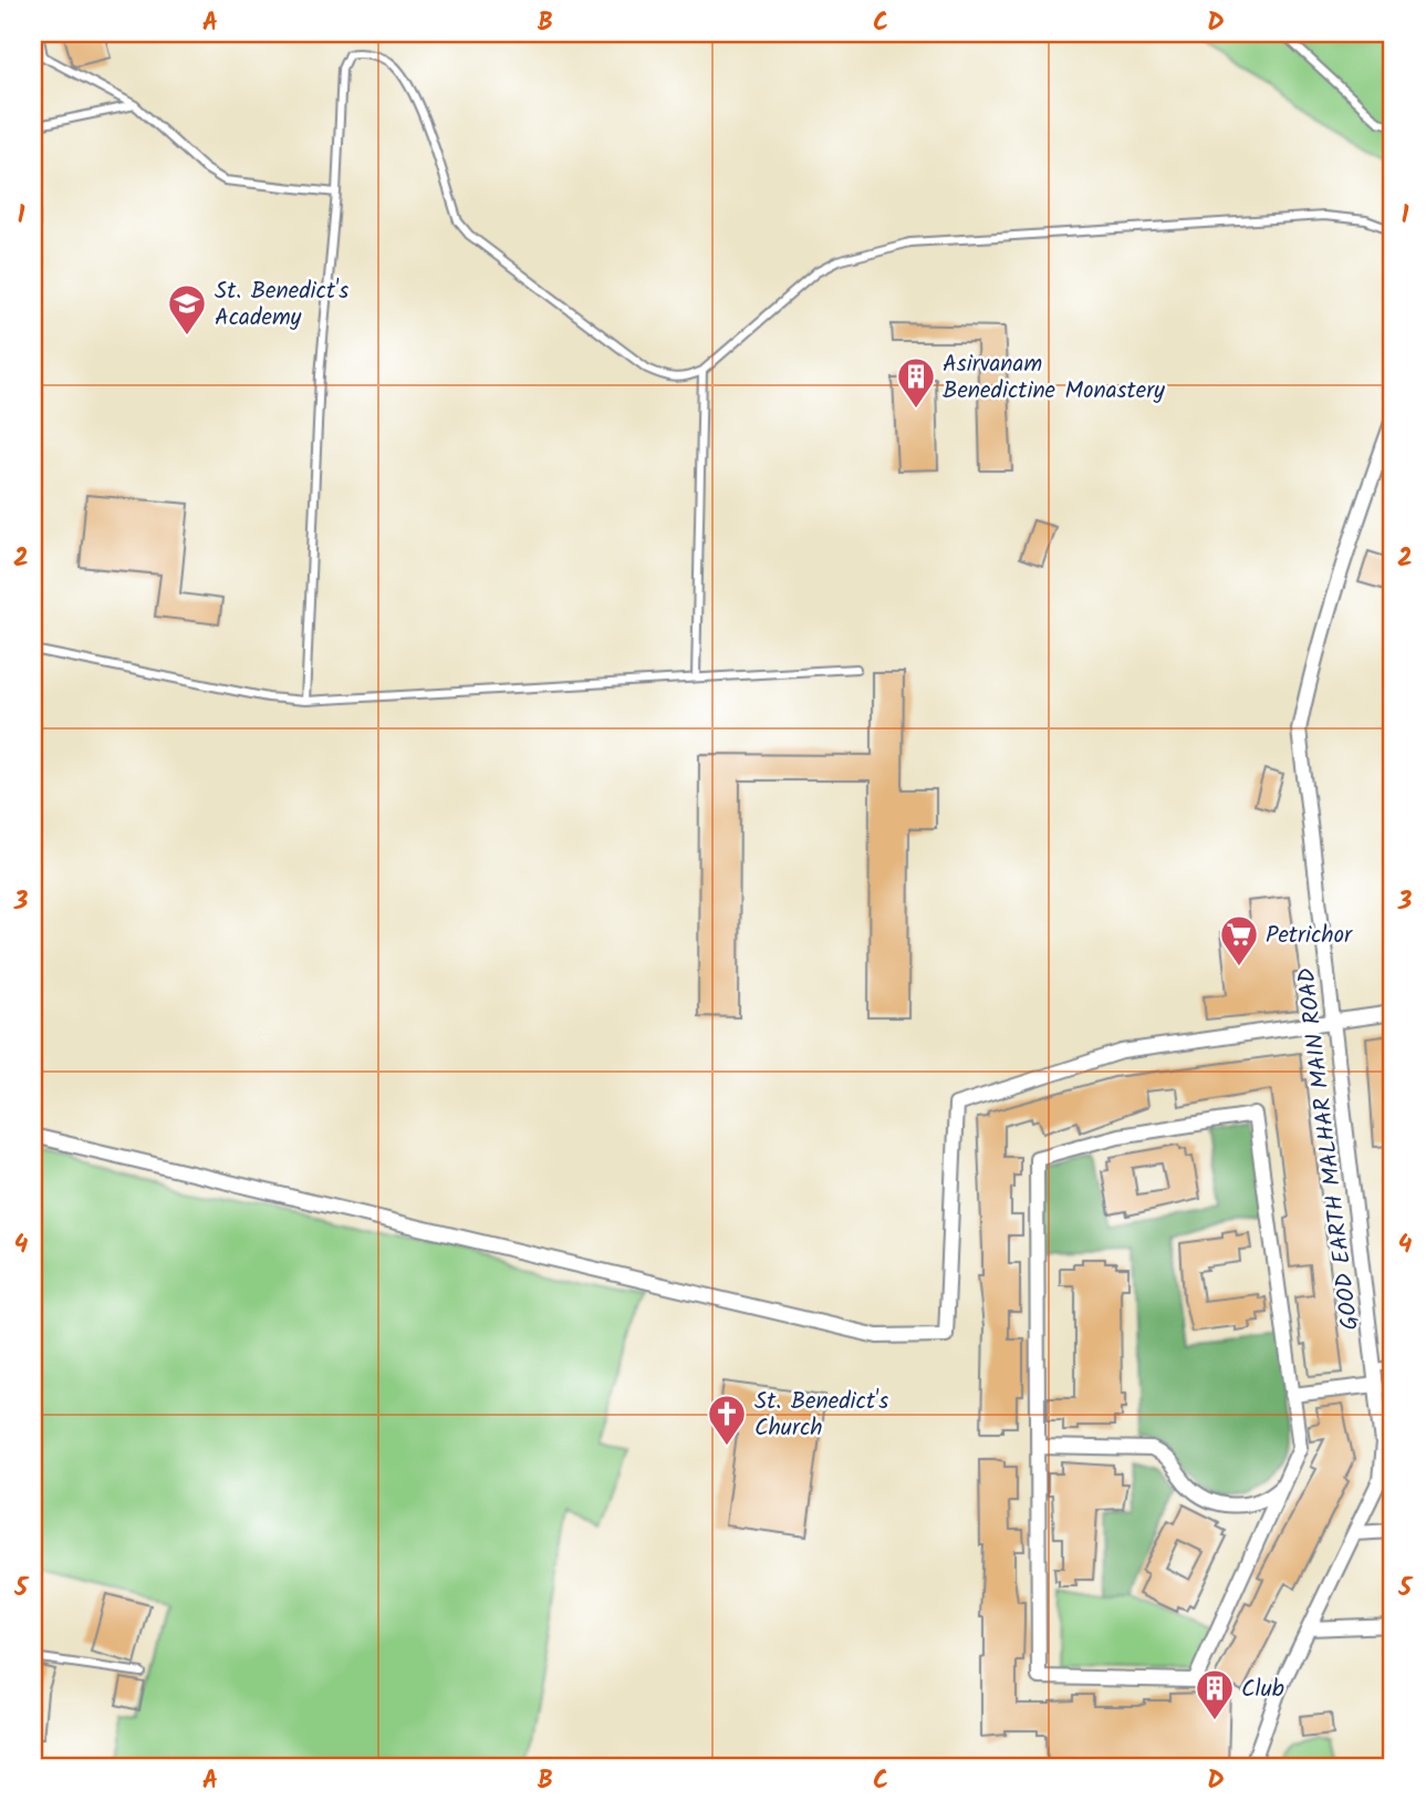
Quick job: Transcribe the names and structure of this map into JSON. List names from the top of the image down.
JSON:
{
  "streets": {
    "street": ["GOOD EARTH MALHAR MAIN ROAD"]
  },
  "places": {
    "school or university": ["St. Benedict's Academy"],
    "building": ["Asirvanam Benedictine Monastery", "Club"],
    "supermarket": ["Petrichor"],
    "church": ["St. Benedict's Church"]
  },
  "grid": {
    "columns": [
      "A",
      "B",
      "C",
      "D"
    ],
    "rows": [
      "1",
      "2",
      "3",
      "4",
      "5"
    ]
  }
}
